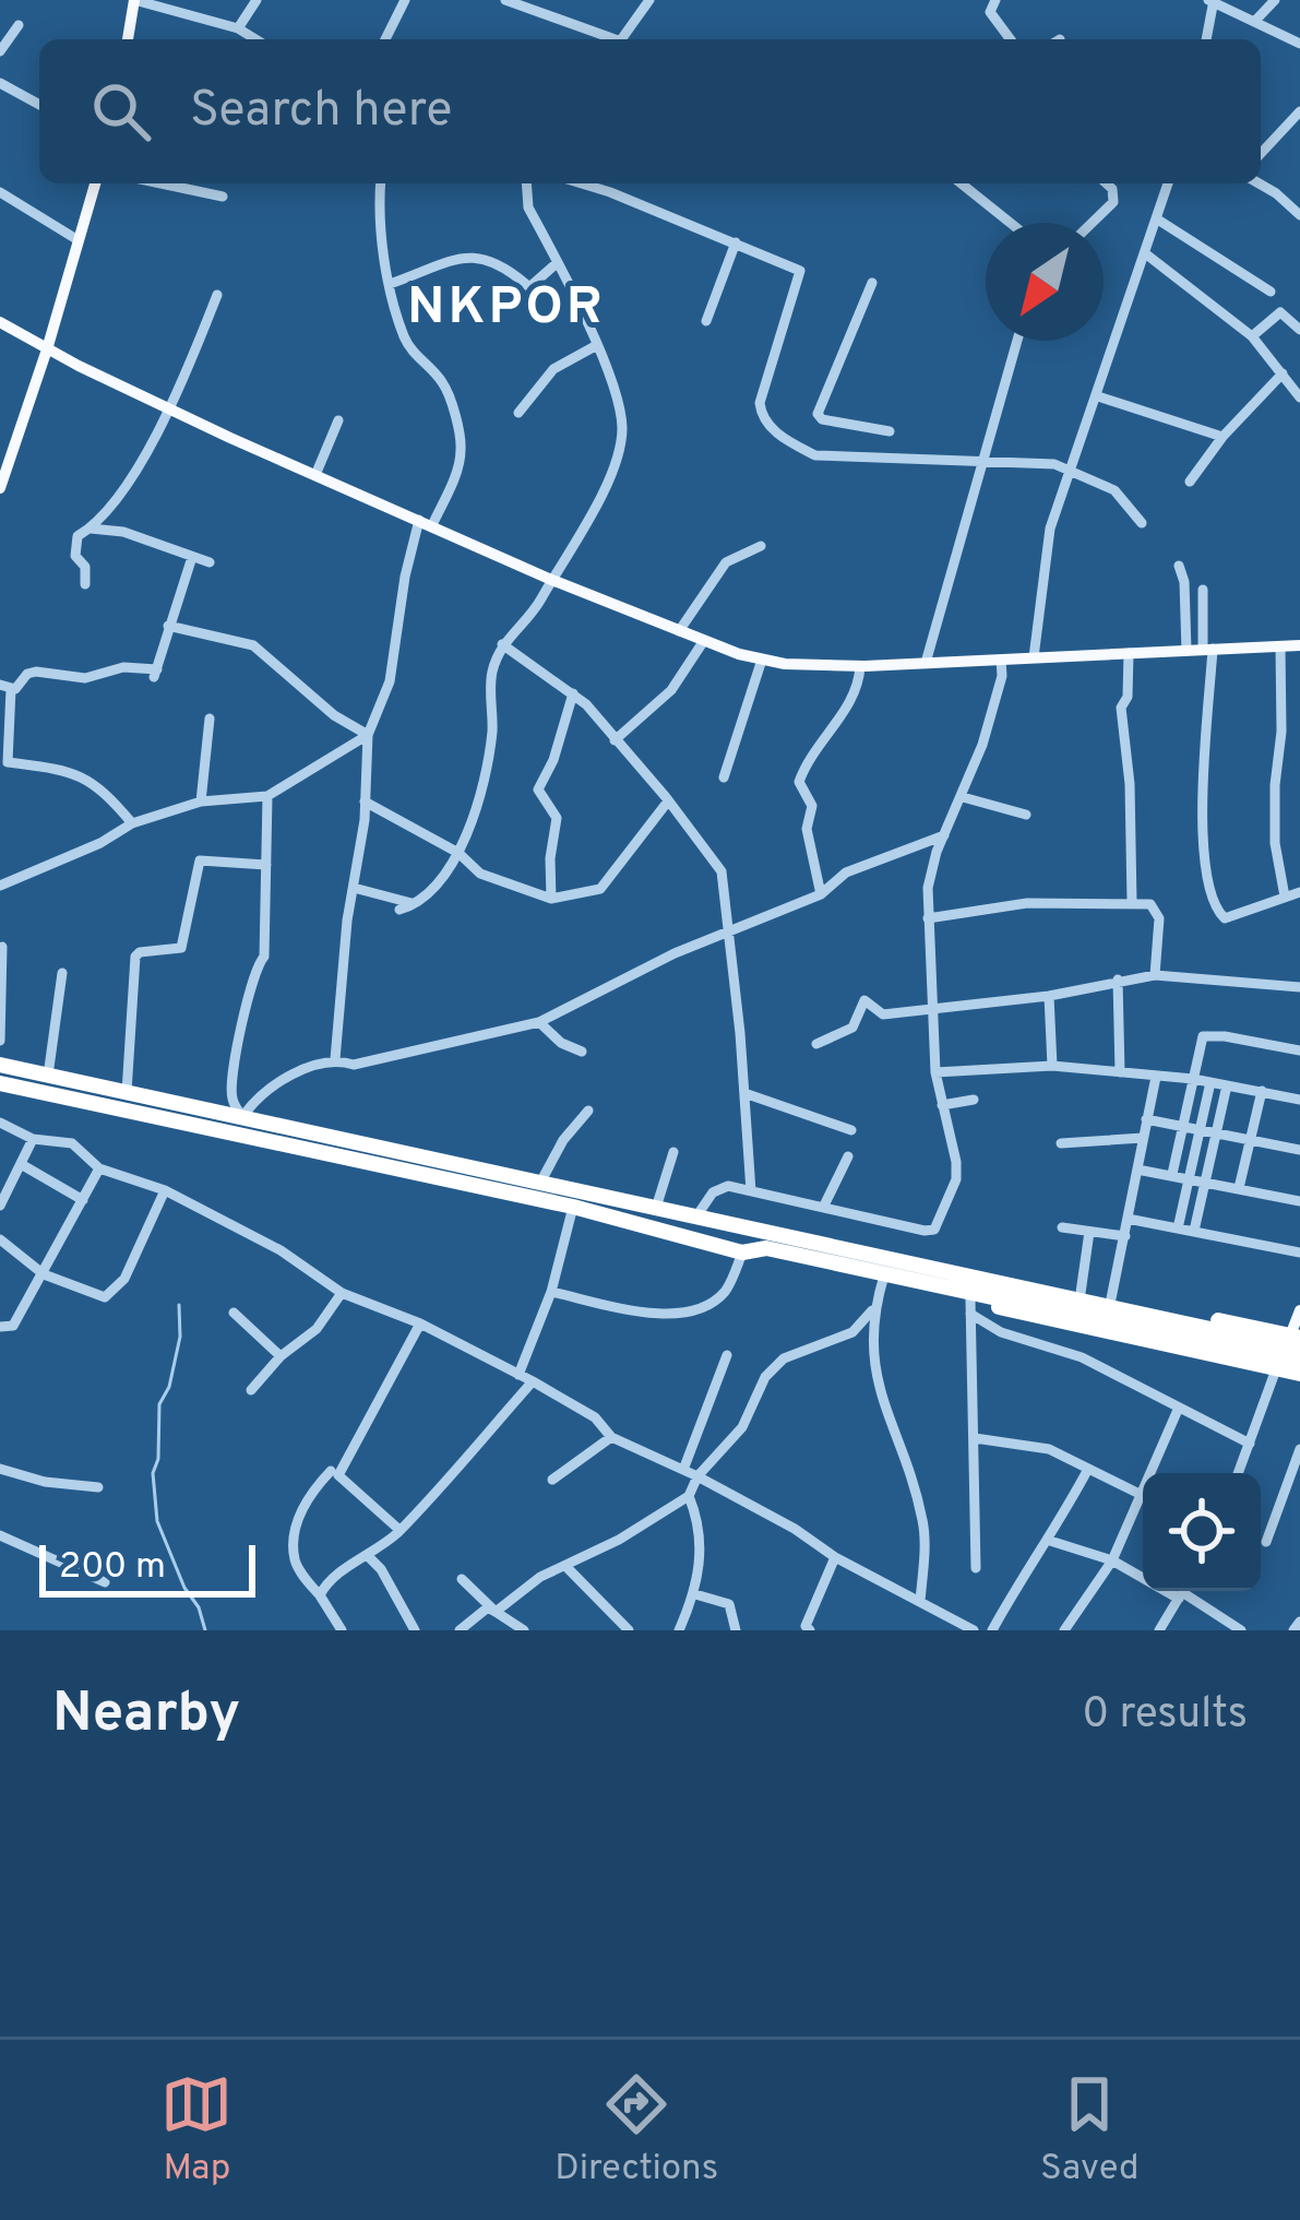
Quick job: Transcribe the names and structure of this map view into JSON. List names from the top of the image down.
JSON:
{
  "districts": ["NKPOR"],
  "scale_bar": "200 m",
  "north": "bottom left",
  "page": {
    "search": "Search here",
    "scale": "200 m",
    "heading": ["Nearby", "0 results"],
    "nav": ["Map", "Directions", "Saved"]
  }
}
